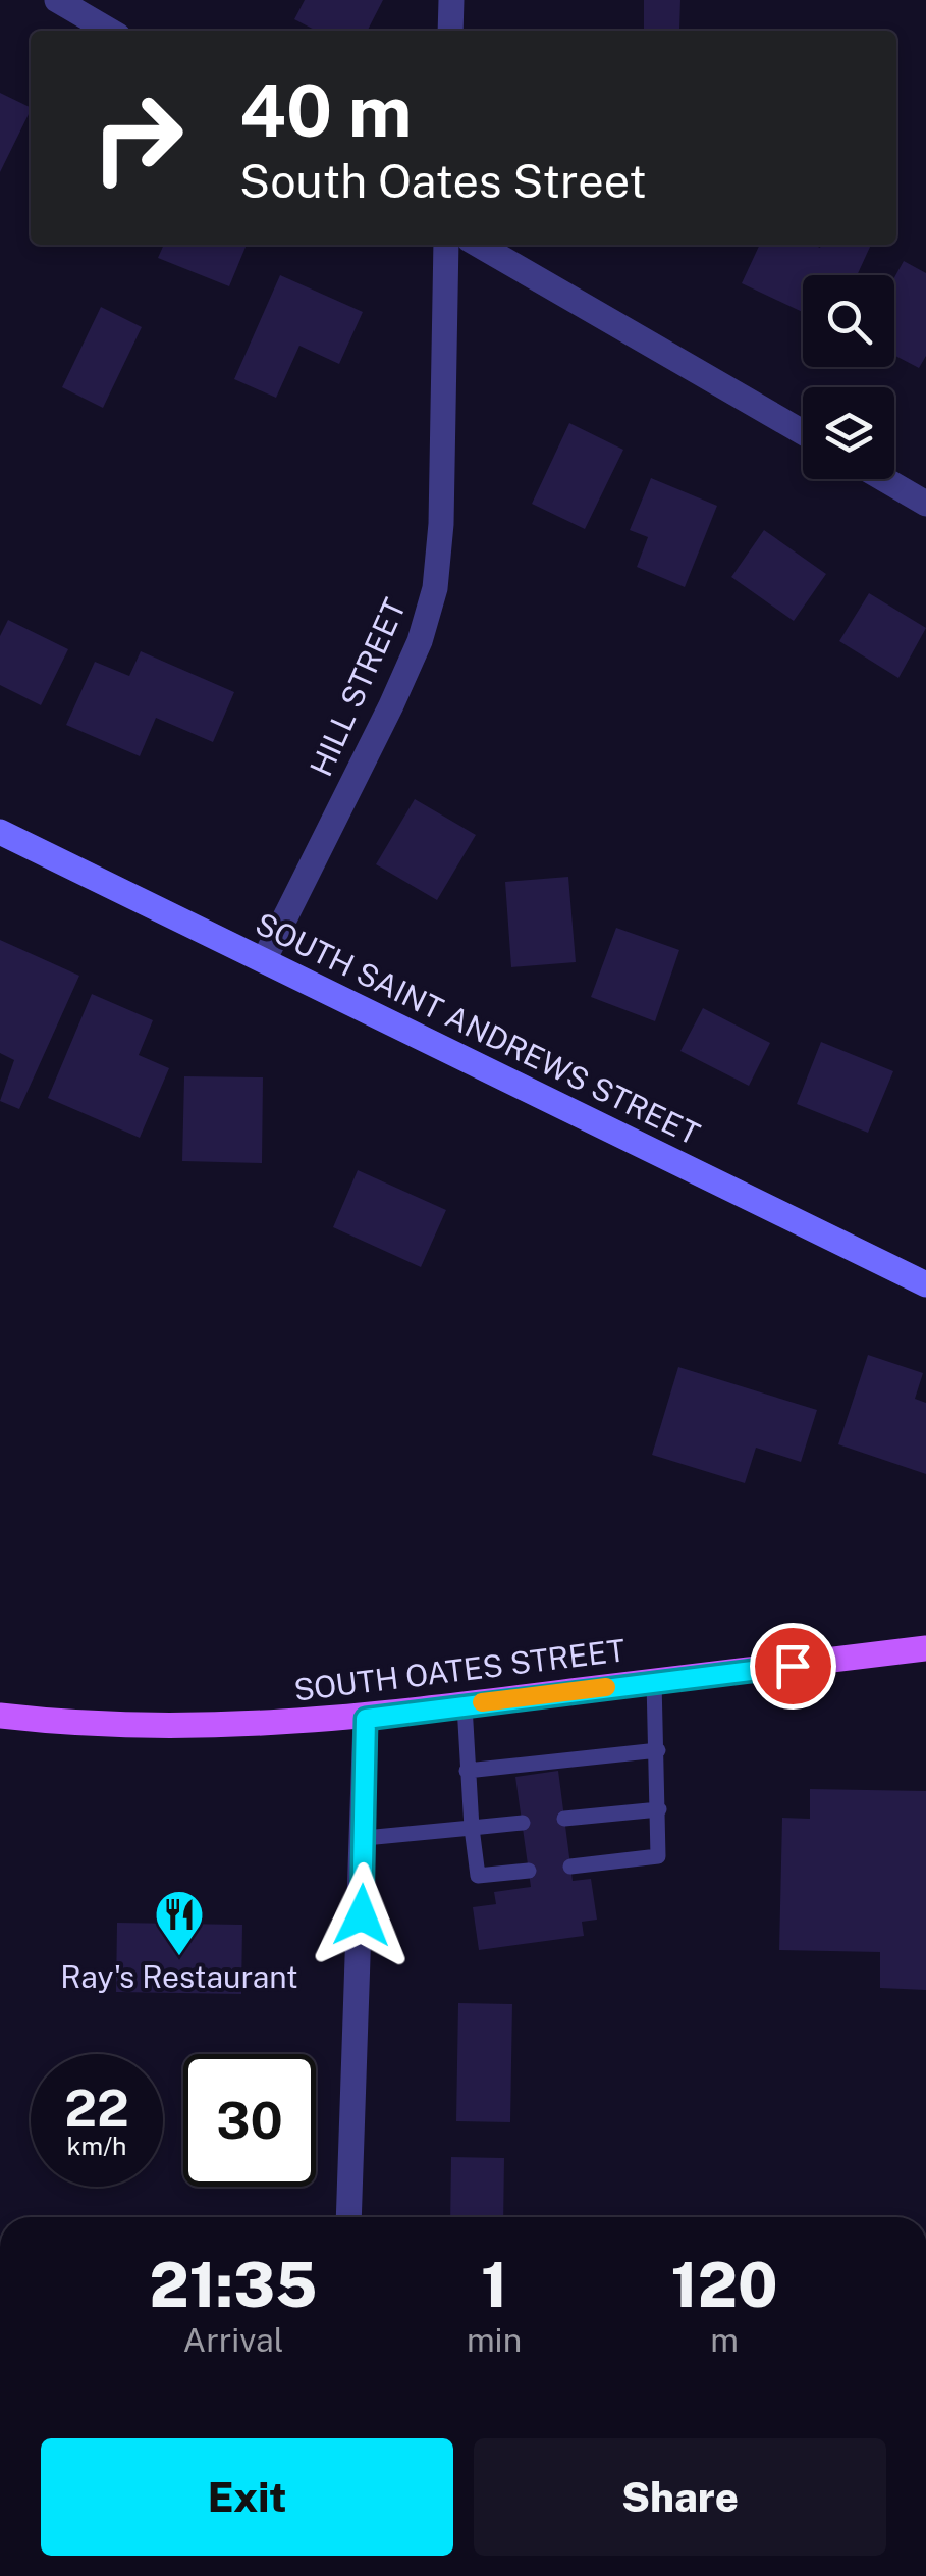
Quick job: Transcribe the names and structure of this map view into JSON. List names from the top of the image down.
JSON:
{
  "streets": {
    "main road": ["SOUTH OATES STREET"],
    "street": ["HILL STREET", "SOUTH SAINT ANDREWS STREET"]
  },
  "crossings": [
    ["HILL STREET", "SOUTH SAINT ANDREWS STREET"]
  ],
  "places": {
    "restaurant": ["Ray's Restaurant"]
  },
  "page": {
    "turn": ["40 m", "South Oates Street"],
    "speed": "22 km/h",
    "limit": "30",
    "eta": [
      "21:35",
      "Arrival",
      "1",
      "min",
      "120",
      "m"
    ],
    "buttons": ["Exit", "Share"]
  }
}
